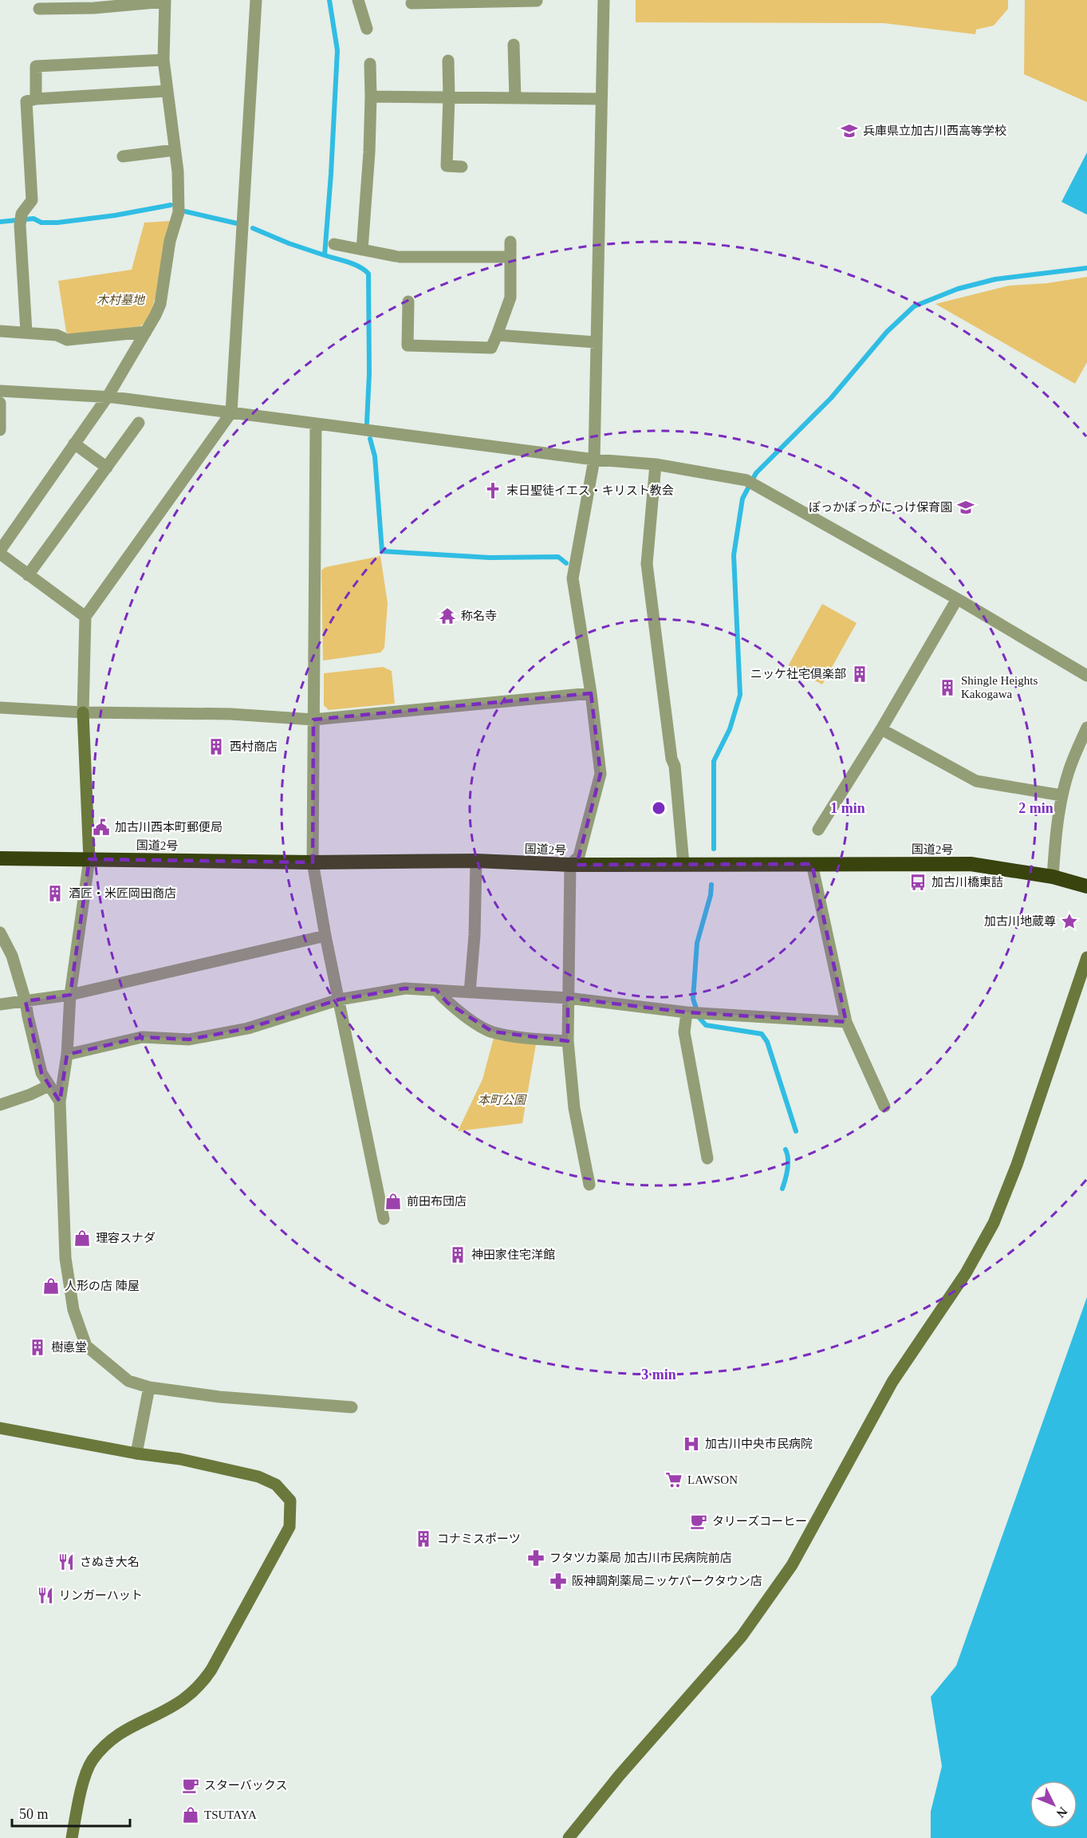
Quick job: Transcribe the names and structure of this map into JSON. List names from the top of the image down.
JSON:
{
  "streets": {
    "highway": ["国道2号"]
  },
  "parks": ["木村墓地", "本町公園"],
  "places": {
    "school or university": ["兵庫県立加古川西高等学校", "ぽっかぽっかにっけ保育園"],
    "church": ["末日聖徒イエス・キリスト教会"],
    "temple": ["称名寺"],
    "building": [
      "ニッケ社宅倶楽部",
      "Shingle Heights Kakogawa",
      "西村商店",
      "酒匠・米匠岡田商店",
      "神田家住宅洋館",
      "樹悳堂",
      "コナミスポーツ"
    ],
    "public building": ["加古川西本町郵便局"],
    "bus stop": ["加古川橋東詰"],
    "place": ["加古川地蔵尊"],
    "shop": [
      "前田布団店",
      "理容スナダ",
      "人形の店 陣屋",
      "TSUTAYA"
    ],
    "hospital": ["加古川中央市民病院"],
    "supermarket": ["LAWSON"],
    "cafe": ["タリーズコーヒー", "スターバックス"],
    "pharmacy": ["フタツカ薬局 加古川市民病院前店", "阪神調剤薬局ニッケパークタウン店"],
    "restaurant": ["さぬき大名", "リンガーハット"]
  },
  "scale_bar": "50 m",
  "north": "bottom right",
  "rings": ["1 min", "2 min", "3 min"]
}
